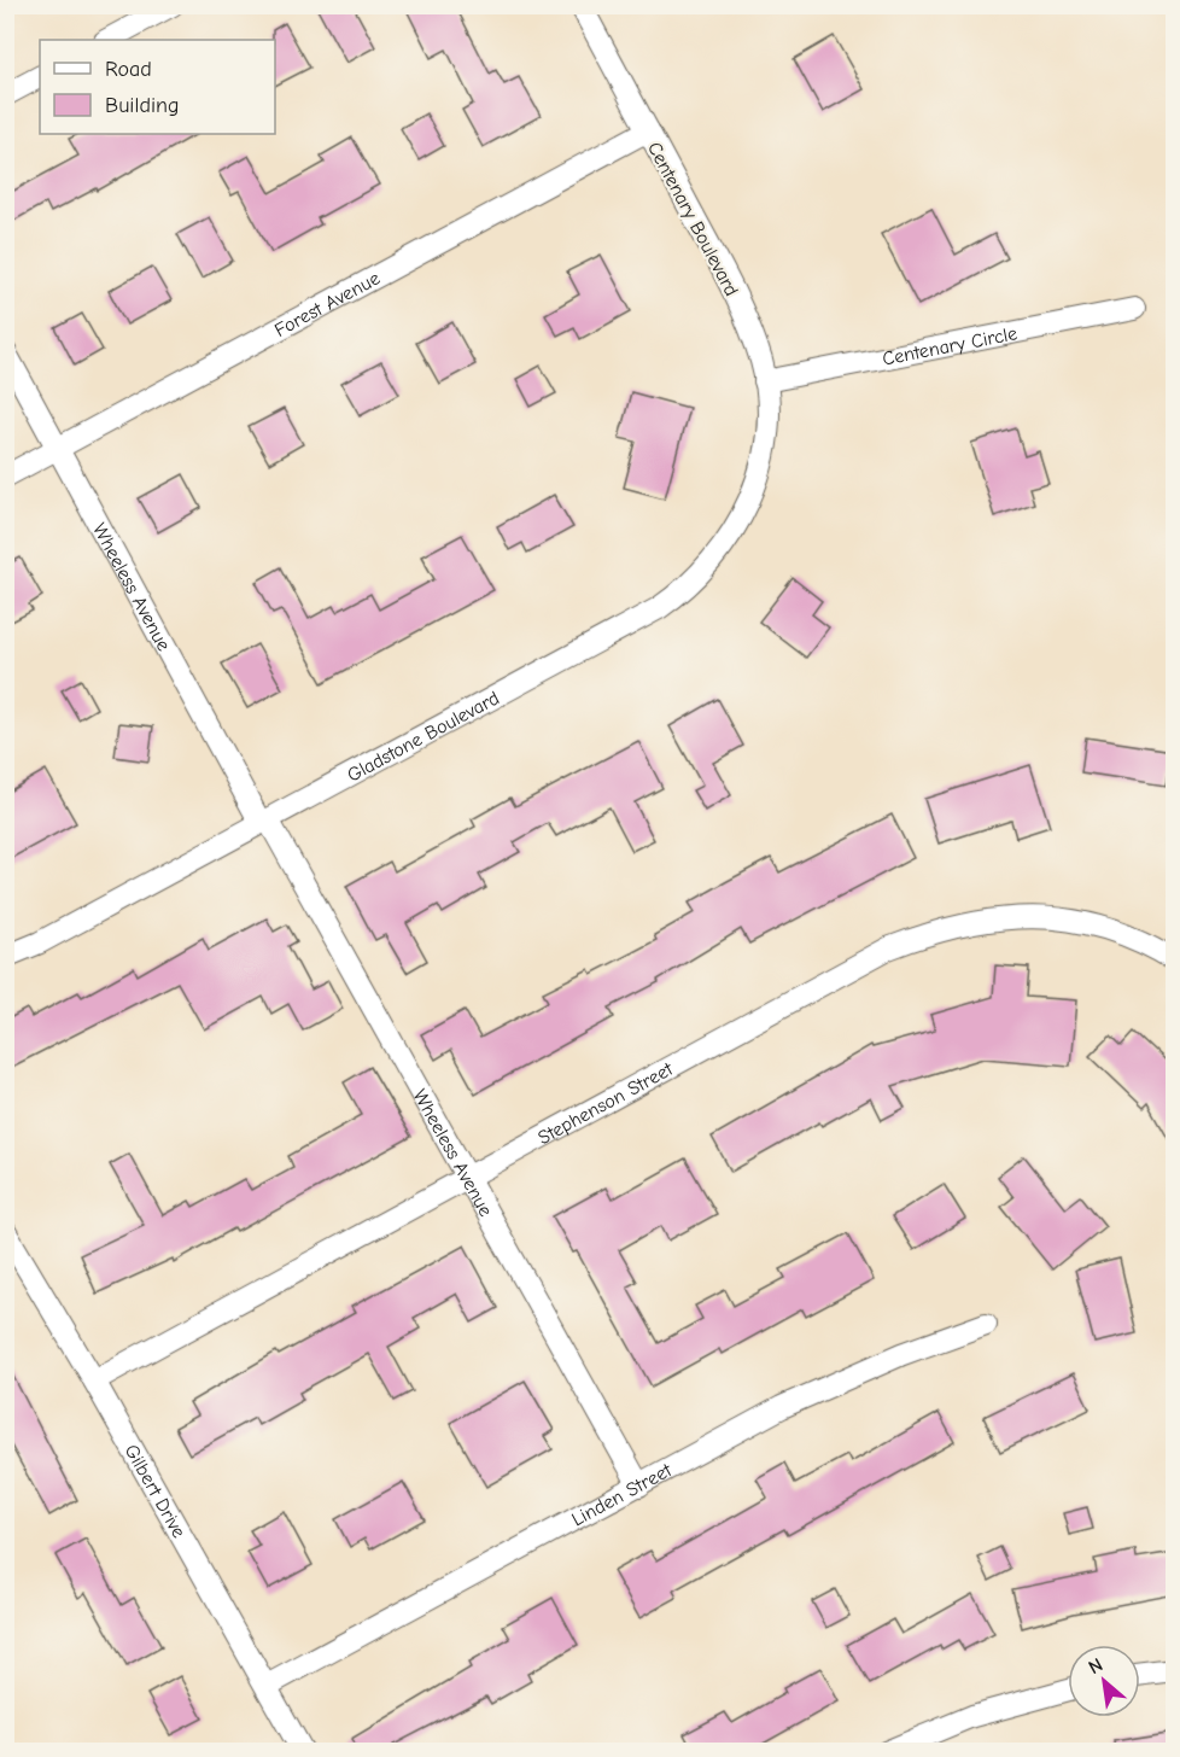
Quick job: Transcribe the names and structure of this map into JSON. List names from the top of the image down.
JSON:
{
  "streets": {
    "street": [
      "Centenary Boulevard",
      "Forest Avenue",
      "Centenary Circle",
      "Wheeless Avenue",
      "Gladstone Boulevard",
      "Stephenson Street",
      "Gilbert Drive",
      "Linden Street"
    ]
  },
  "crossings": [
    ["Centenary Boulevard", "Forest Avenue"],
    ["Centenary Boulevard", "Centenary Circle"],
    ["Centenary Boulevard", "Gladstone Boulevard"],
    ["Forest Avenue", "Wheeless Avenue"],
    ["Wheeless Avenue", "Gladstone Boulevard"],
    ["Wheeless Avenue", "Stephenson Street"],
    ["Wheeless Avenue", "Linden Street"],
    ["Stephenson Street", "Gilbert Drive"],
    ["Gilbert Drive", "Linden Street"]
  ],
  "legend": ["Road", "Building"],
  "north": "top left"
}
